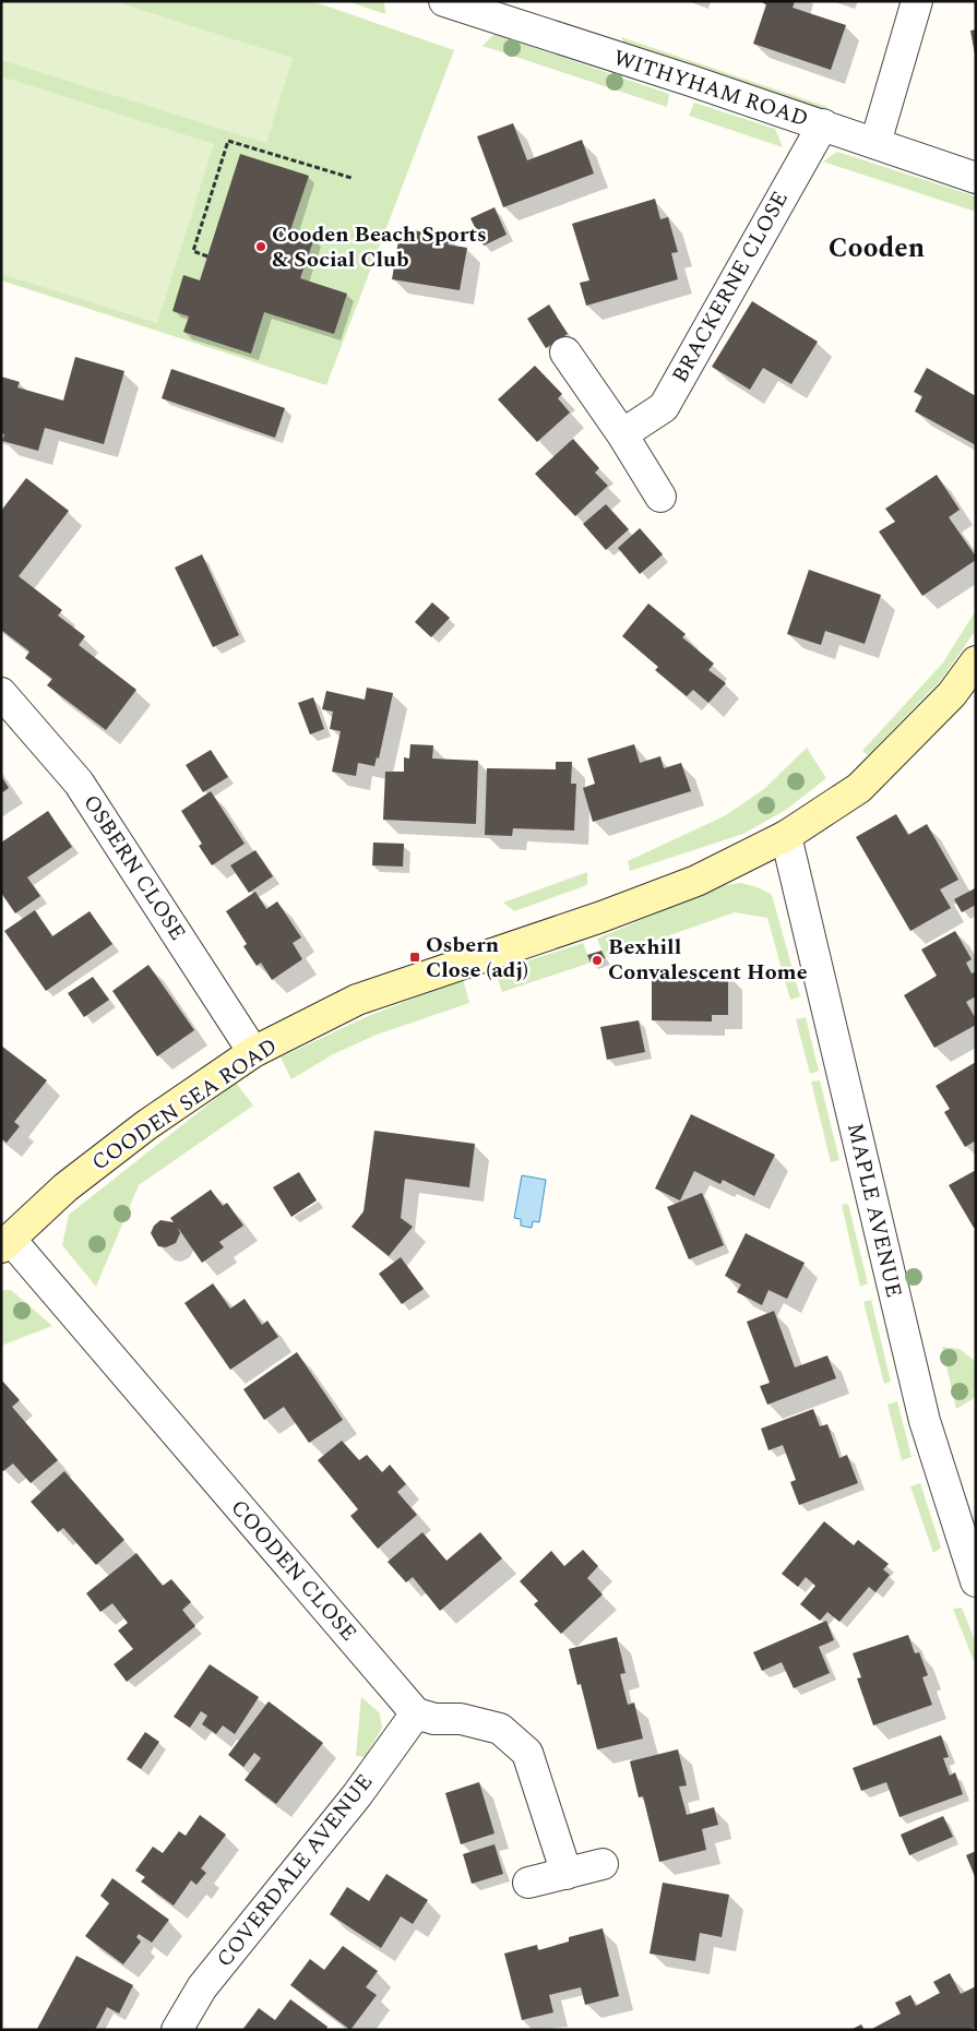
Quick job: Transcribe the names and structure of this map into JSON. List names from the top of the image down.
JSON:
{
  "streets": {
    "main road": ["COODEN SEA ROAD"],
    "street": [
      "WITHYHAM ROAD",
      "BRACKERNE CLOSE",
      "OSBERN CLOSE",
      "MAPLE AVENUE",
      "COODEN CLOSE",
      "COVERDALE AVENUE"
    ]
  },
  "crossings": [
    ["WITHYHAM ROAD", "BRACKERNE CLOSE"],
    ["OSBERN CLOSE", "COODEN SEA ROAD"],
    ["COODEN SEA ROAD", "MAPLE AVENUE"],
    ["COODEN SEA ROAD", "COODEN CLOSE"],
    ["COODEN CLOSE", "COVERDALE AVENUE"]
  ],
  "districts": ["Cooden"],
  "places": {
    "other": ["Cooden Beach Sports & Social Club", "Bexhill Convalescent Home"],
    "transit": ["Osbern Close (adj)"]
  }
}
